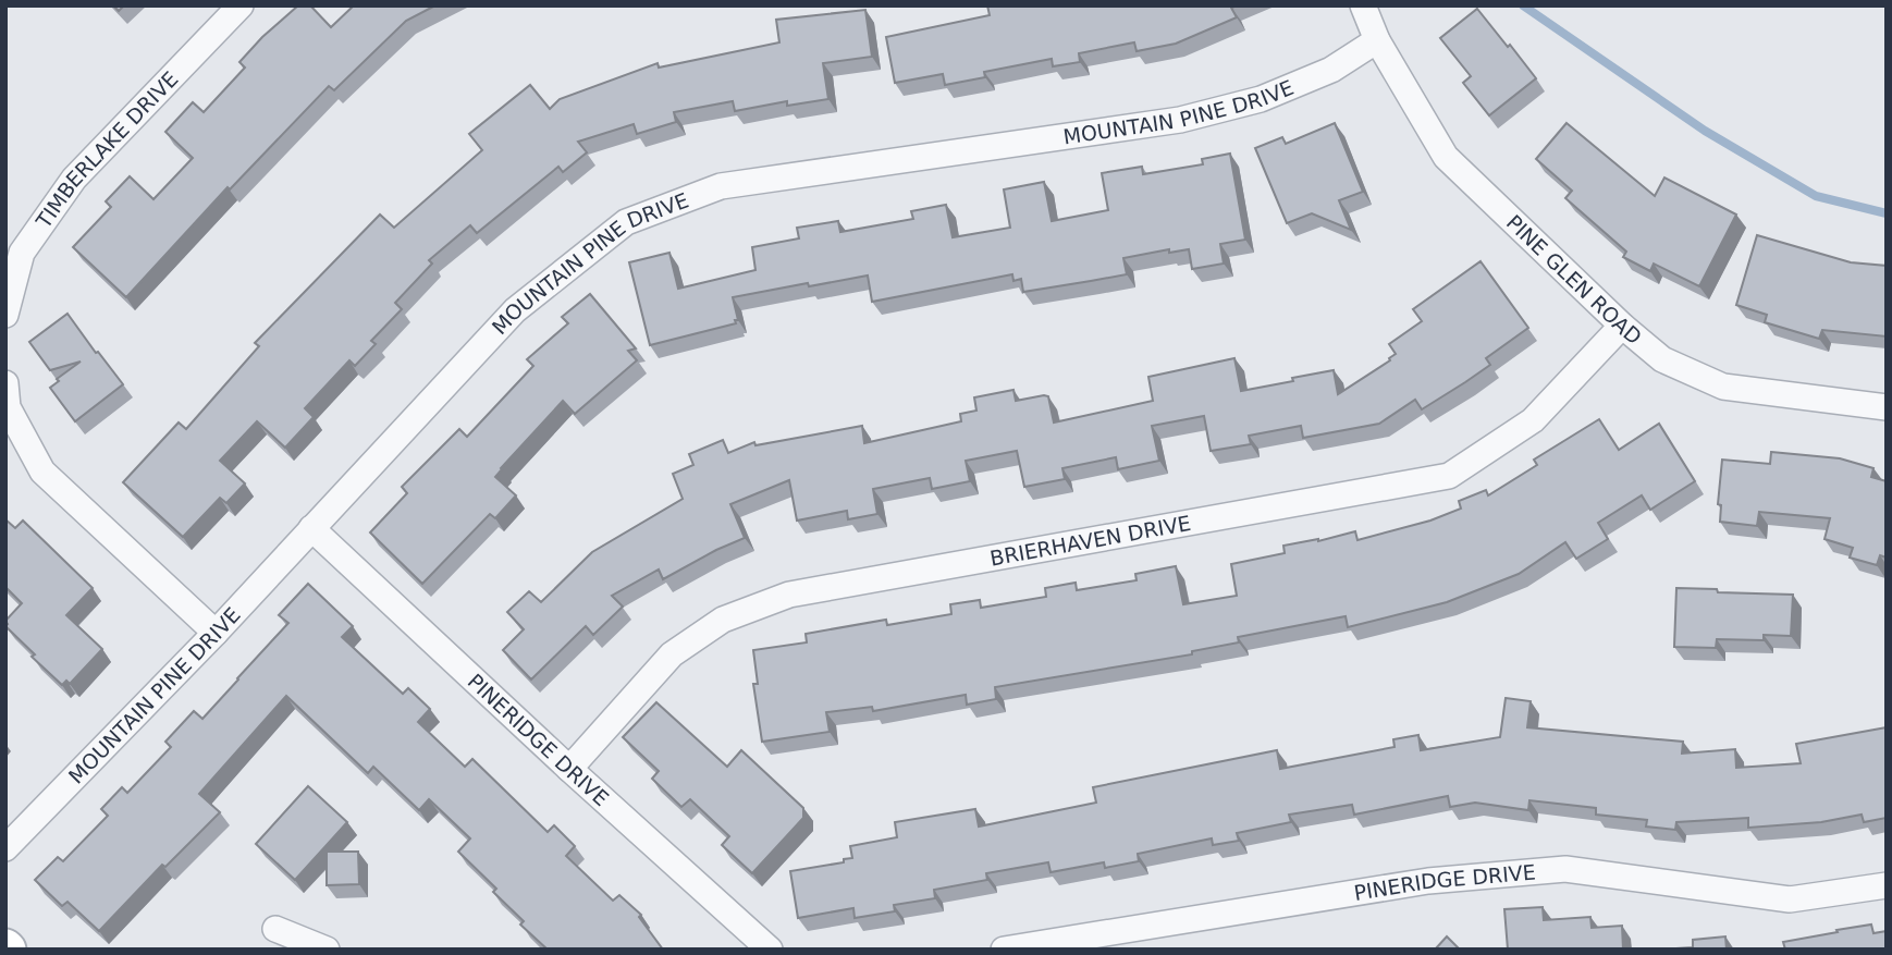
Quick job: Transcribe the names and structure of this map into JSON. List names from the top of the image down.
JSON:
{
  "streets": {
    "street": [
      "MOUNTAIN PINE DRIVE",
      "TIMBERLAKE DRIVE",
      "PINE GLEN ROAD",
      "BRIERHAVEN DRIVE",
      "PINERIDGE DRIVE"
    ]
  },
  "crossings": [
    ["MOUNTAIN PINE DRIVE", "PINE GLEN ROAD"],
    ["MOUNTAIN PINE DRIVE", "PINERIDGE DRIVE"],
    ["PINE GLEN ROAD", "BRIERHAVEN DRIVE"],
    ["BRIERHAVEN DRIVE", "PINERIDGE DRIVE"]
  ]
}
